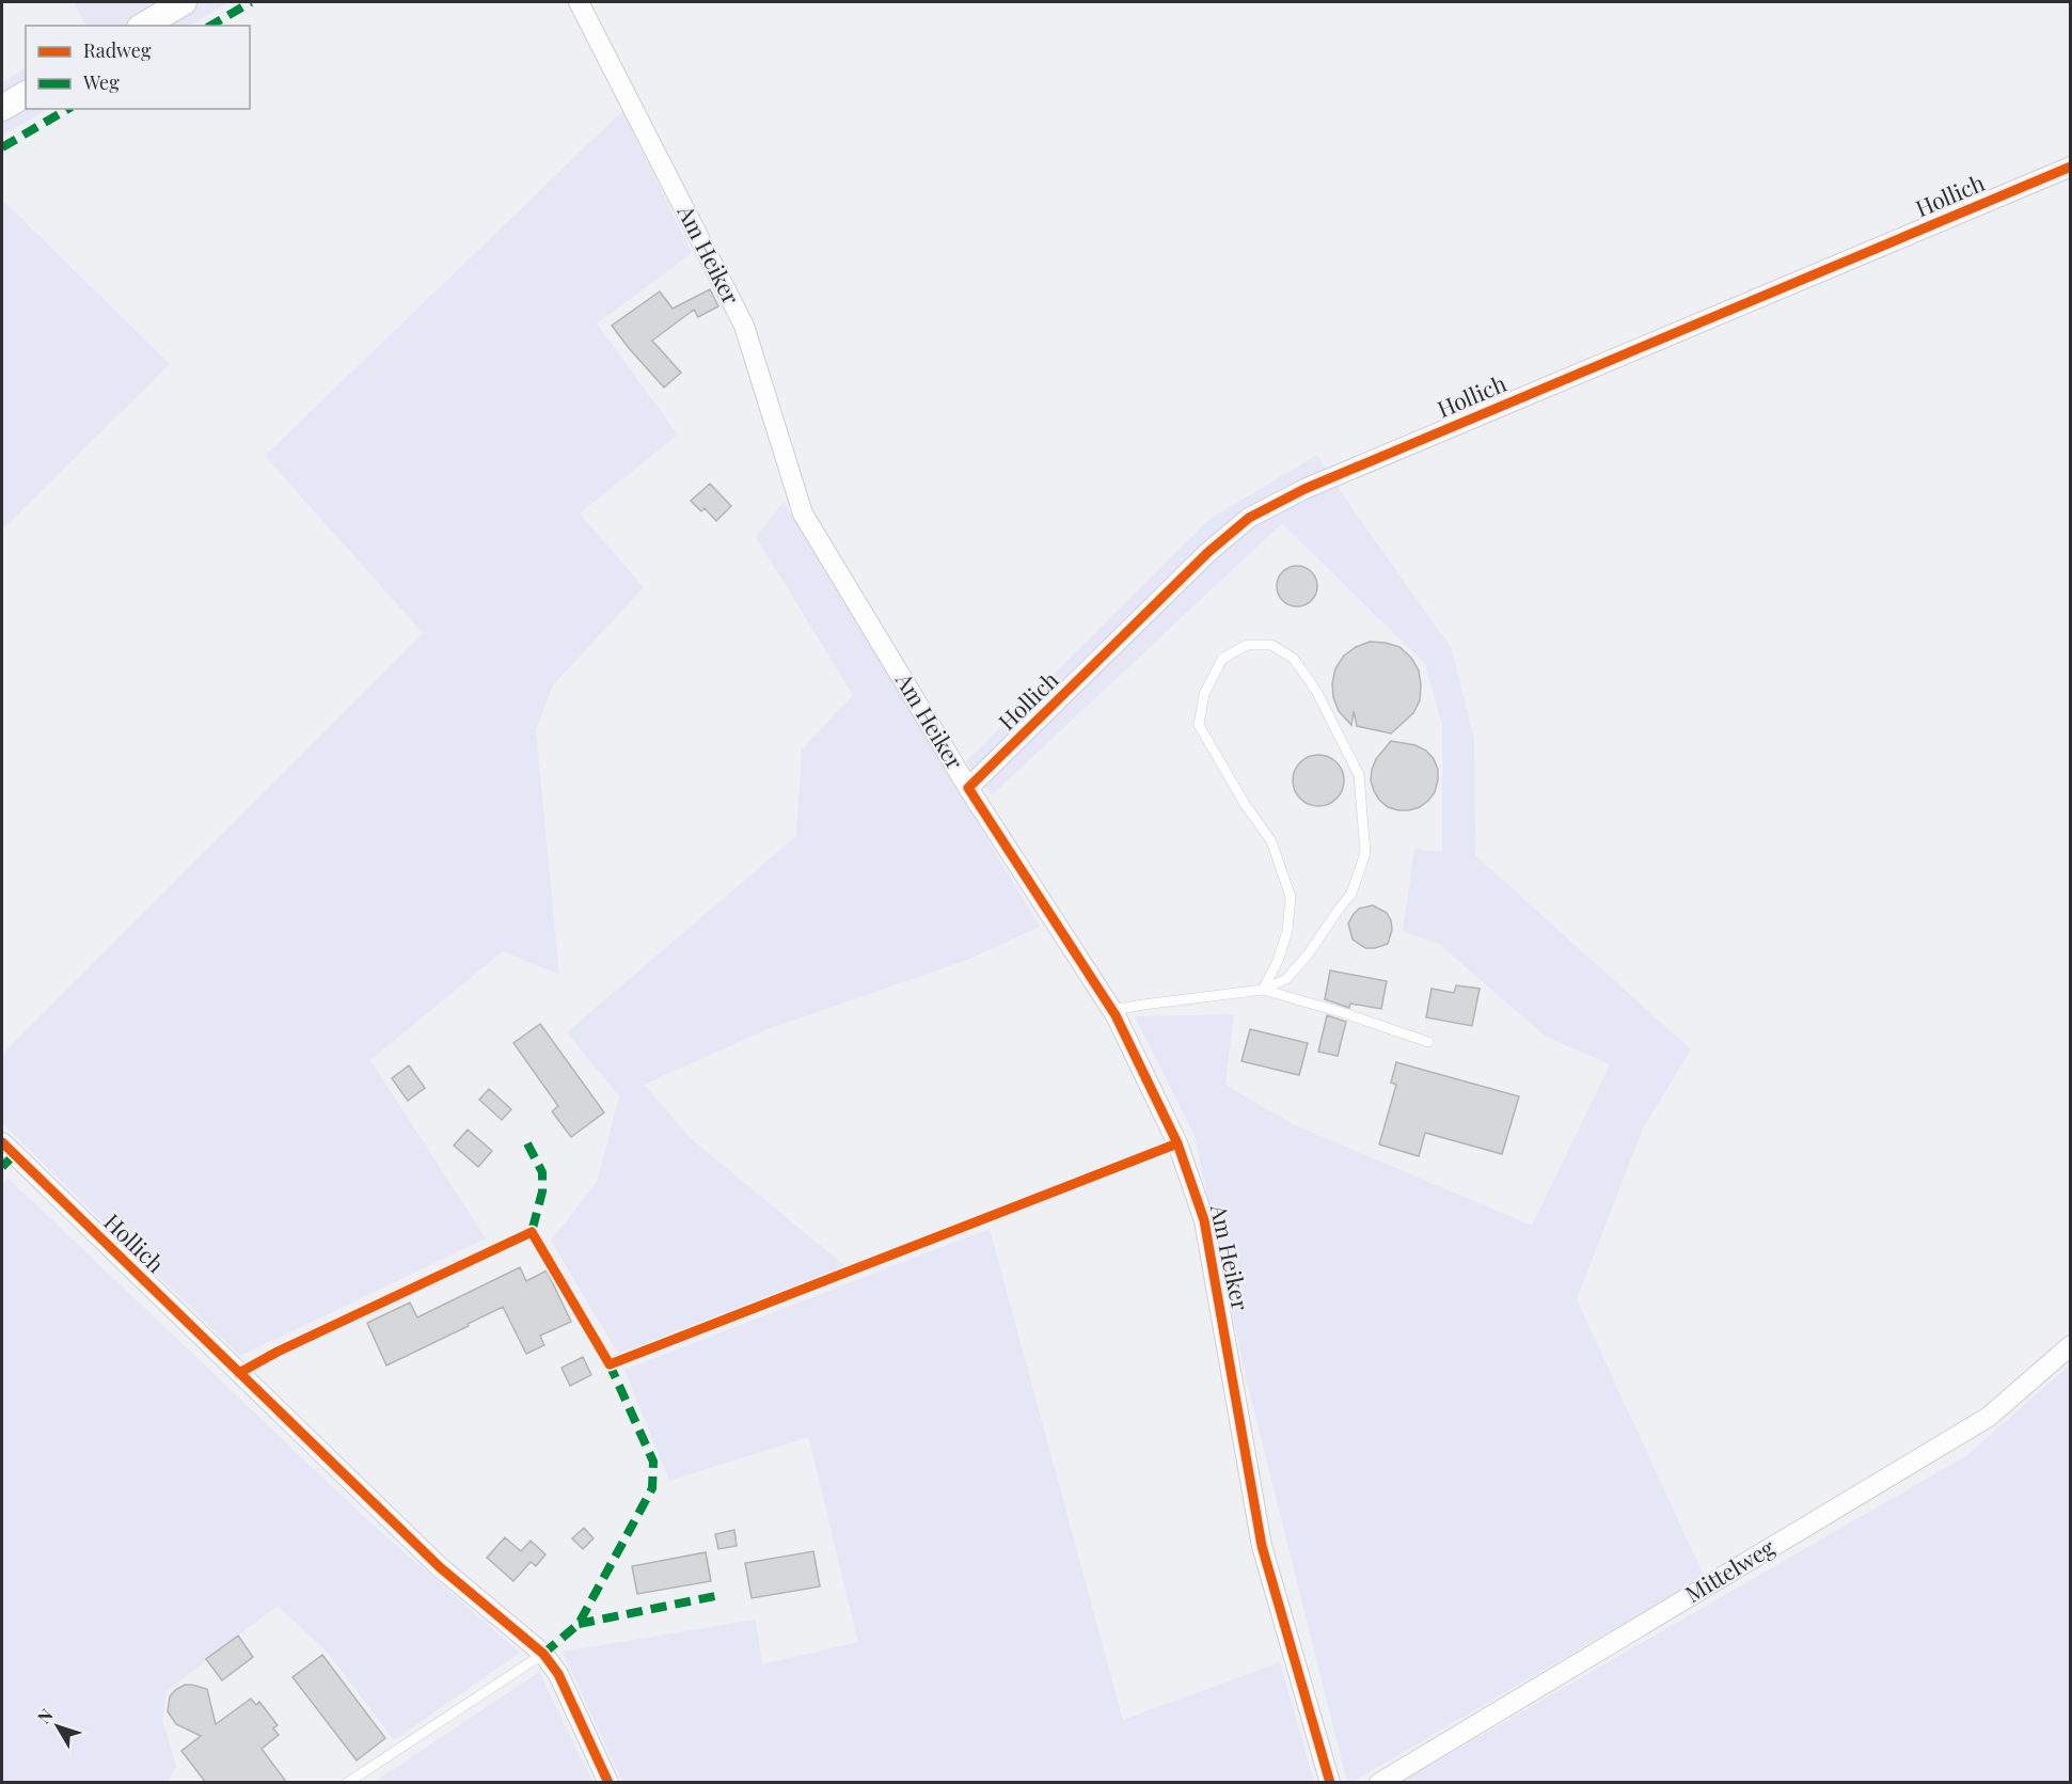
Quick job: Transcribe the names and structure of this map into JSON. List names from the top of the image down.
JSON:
{
  "streets": {
    "street": ["Hollich", "Am Heiker", "Mittelweg"]
  },
  "crossings": [
    ["Hollich", "Am Heiker"]
  ],
  "legend": ["Radweg", "Weg"],
  "north": "top left"
}
